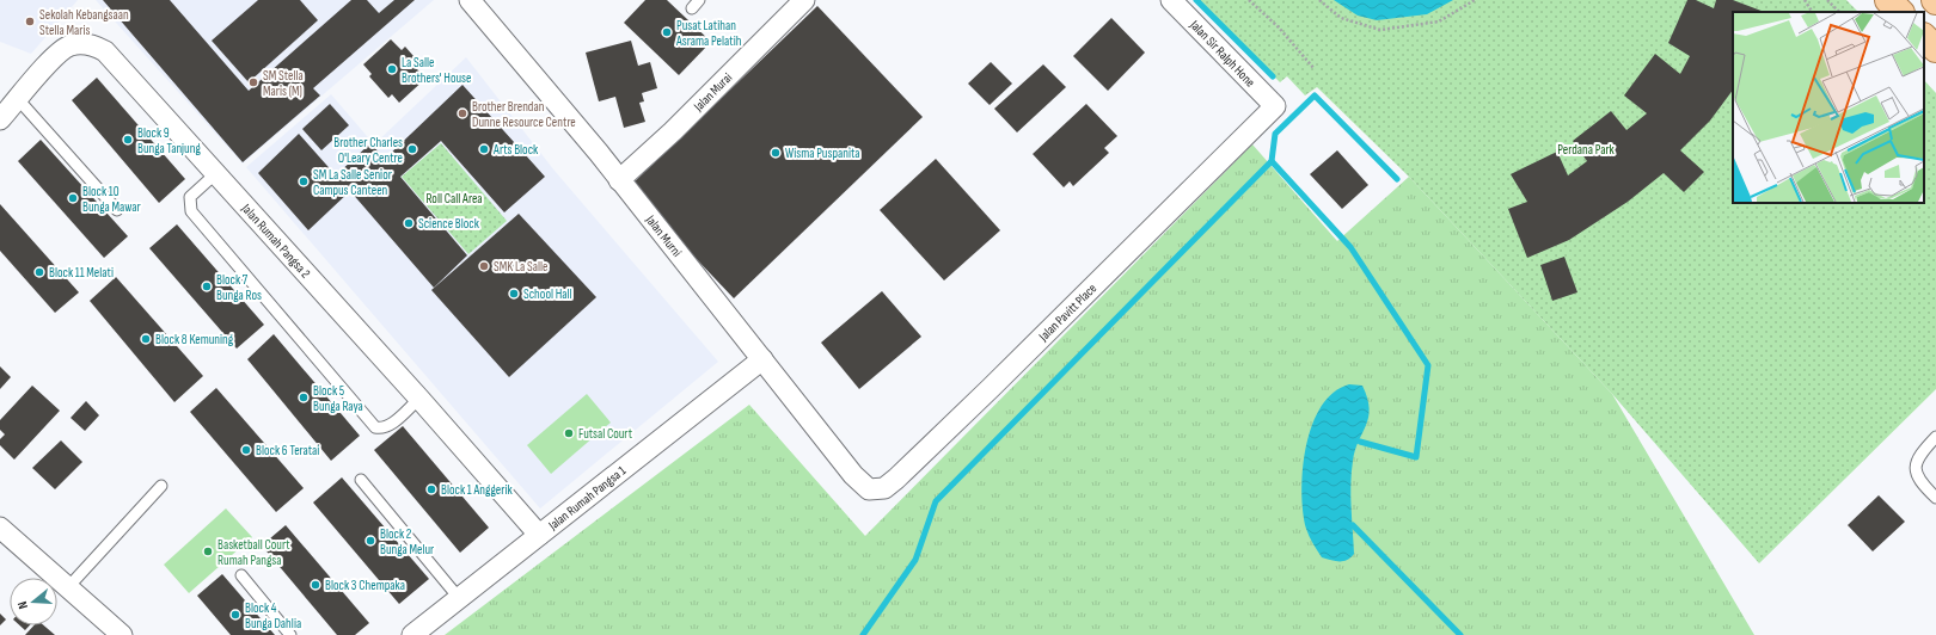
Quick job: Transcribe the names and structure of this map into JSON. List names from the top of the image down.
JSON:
{
  "streets": {
    "street": [
      "Jalan Sir Ralph Hone",
      "Jalan Murai",
      "Jalan Murni",
      "Jalan Rumah Pangsa 2",
      "Jalan Pavitt Place",
      "Jalan Rumah Pangsa 1"
    ]
  },
  "crossings": [
    ["Jalan Sir Ralph Hone", "Jalan Pavitt Place"],
    ["Jalan Murai", "Jalan Murni"],
    ["Jalan Murni", "Jalan Pavitt Place"],
    ["Jalan Murni", "Jalan Rumah Pangsa 1"],
    ["Jalan Rumah Pangsa 2", "Jalan Rumah Pangsa 1"]
  ],
  "parks": ["Perdana Park", "Roll Call Area"],
  "places": [
    "Sekolah Kebangsaan Stella Maris",
    "Pusat Latihan Asrama Pelatih",
    "La Salle Brothers' House",
    "SM Stella Maris (M)",
    "Brother Brendan Dunne Resource Centre",
    "Block 9 Bunga Tanjung",
    "Brother Charles O'Leary Centre",
    "Arts Block",
    "Wisma Puspanita",
    "SM La Salle Senior Campus Canteen",
    "Block 10 Bunga Mawar",
    "Science Block",
    "SMK La Salle",
    "Block 11 Melati",
    "Block 7 Bunga Ros",
    "School Hall",
    "Block 8 Kemuning",
    "Block 5 Bunga Raya",
    "Futsal Court",
    "Block 6 Teratai",
    "Block 1 Anggerik",
    "Block 2 Bunga Melur",
    "Basketball Court Rumah Pangsa",
    "Block 3 Chempaka",
    "Block 4 Bunga Dahlia"
  ],
  "north": "left"
}
